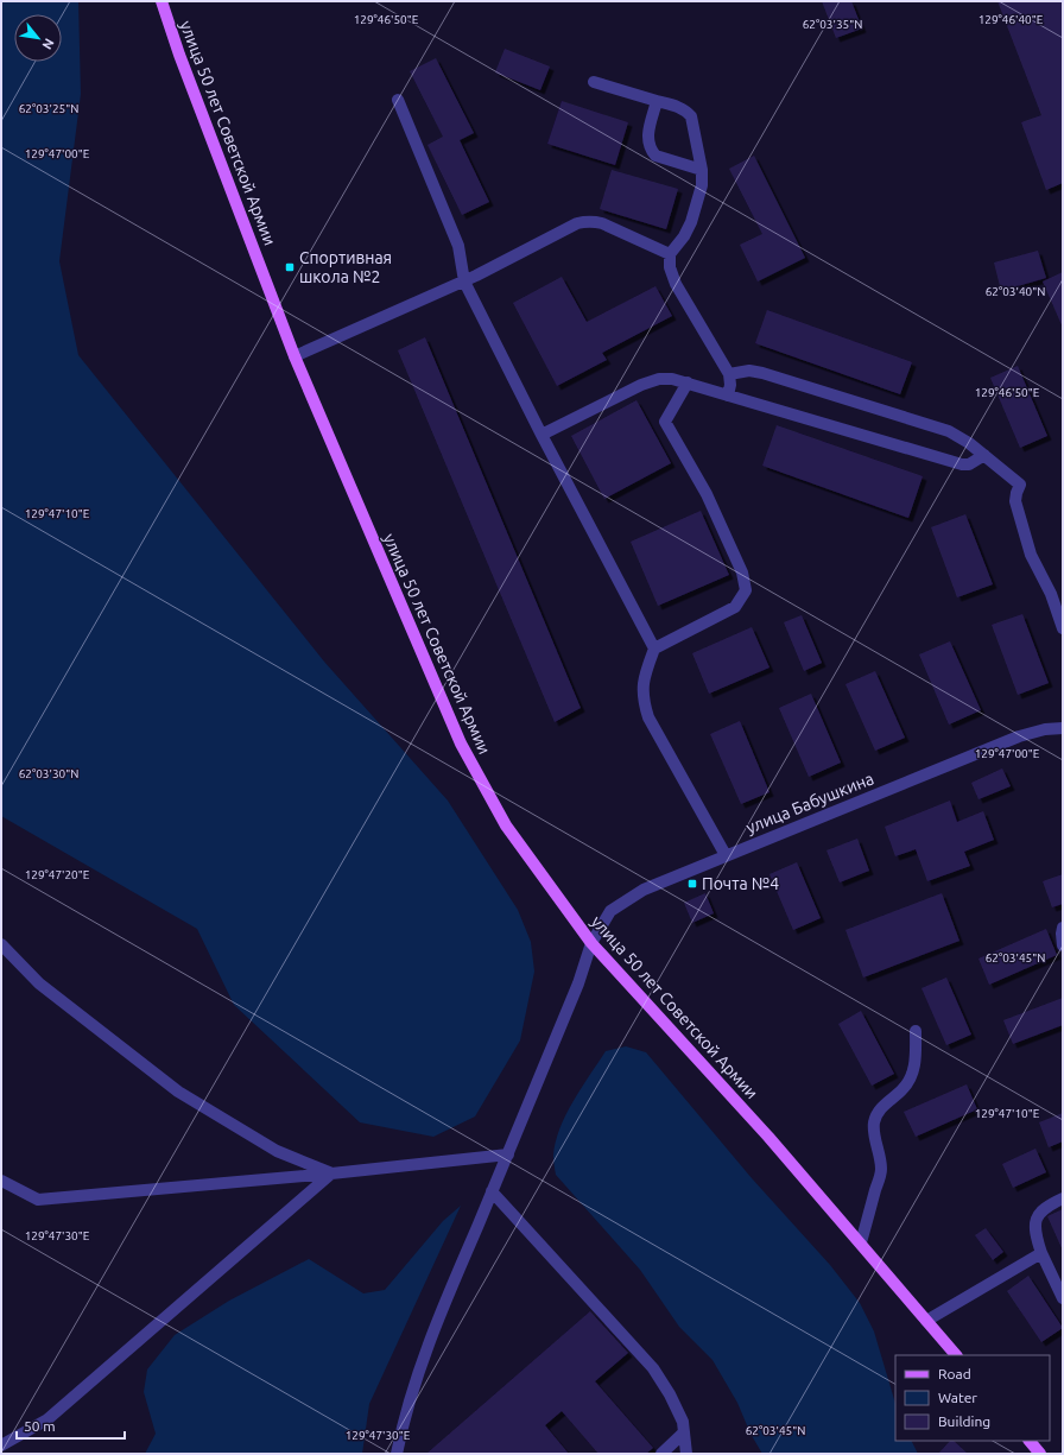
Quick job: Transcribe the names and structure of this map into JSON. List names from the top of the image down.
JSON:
{
  "streets": {
    "main road": ["улица 50 лет Советской Армии"],
    "street": ["улица Бабушкина"]
  },
  "crossings": [
    ["улица 50 лет Советской Армии", "улица Бабушкина"]
  ],
  "places": {
    "transit": ["Спортивная школа №2", "Почта №4"]
  },
  "legend": ["Road", "Water", "Building"],
  "scale_bar": "50 m",
  "north": "bottom right",
  "coordinates": [
    "129°46'40\"E",
    "129°46'50\"E",
    "62°03'35\"N",
    "62°03'25\"N",
    "129°47'00\"E",
    "62°03'40\"N",
    "129°47'10\"E",
    "62°03'30\"N",
    "129°47'20\"E",
    "62°03'45\"N",
    "129°47'30\"E"
  ]
}
